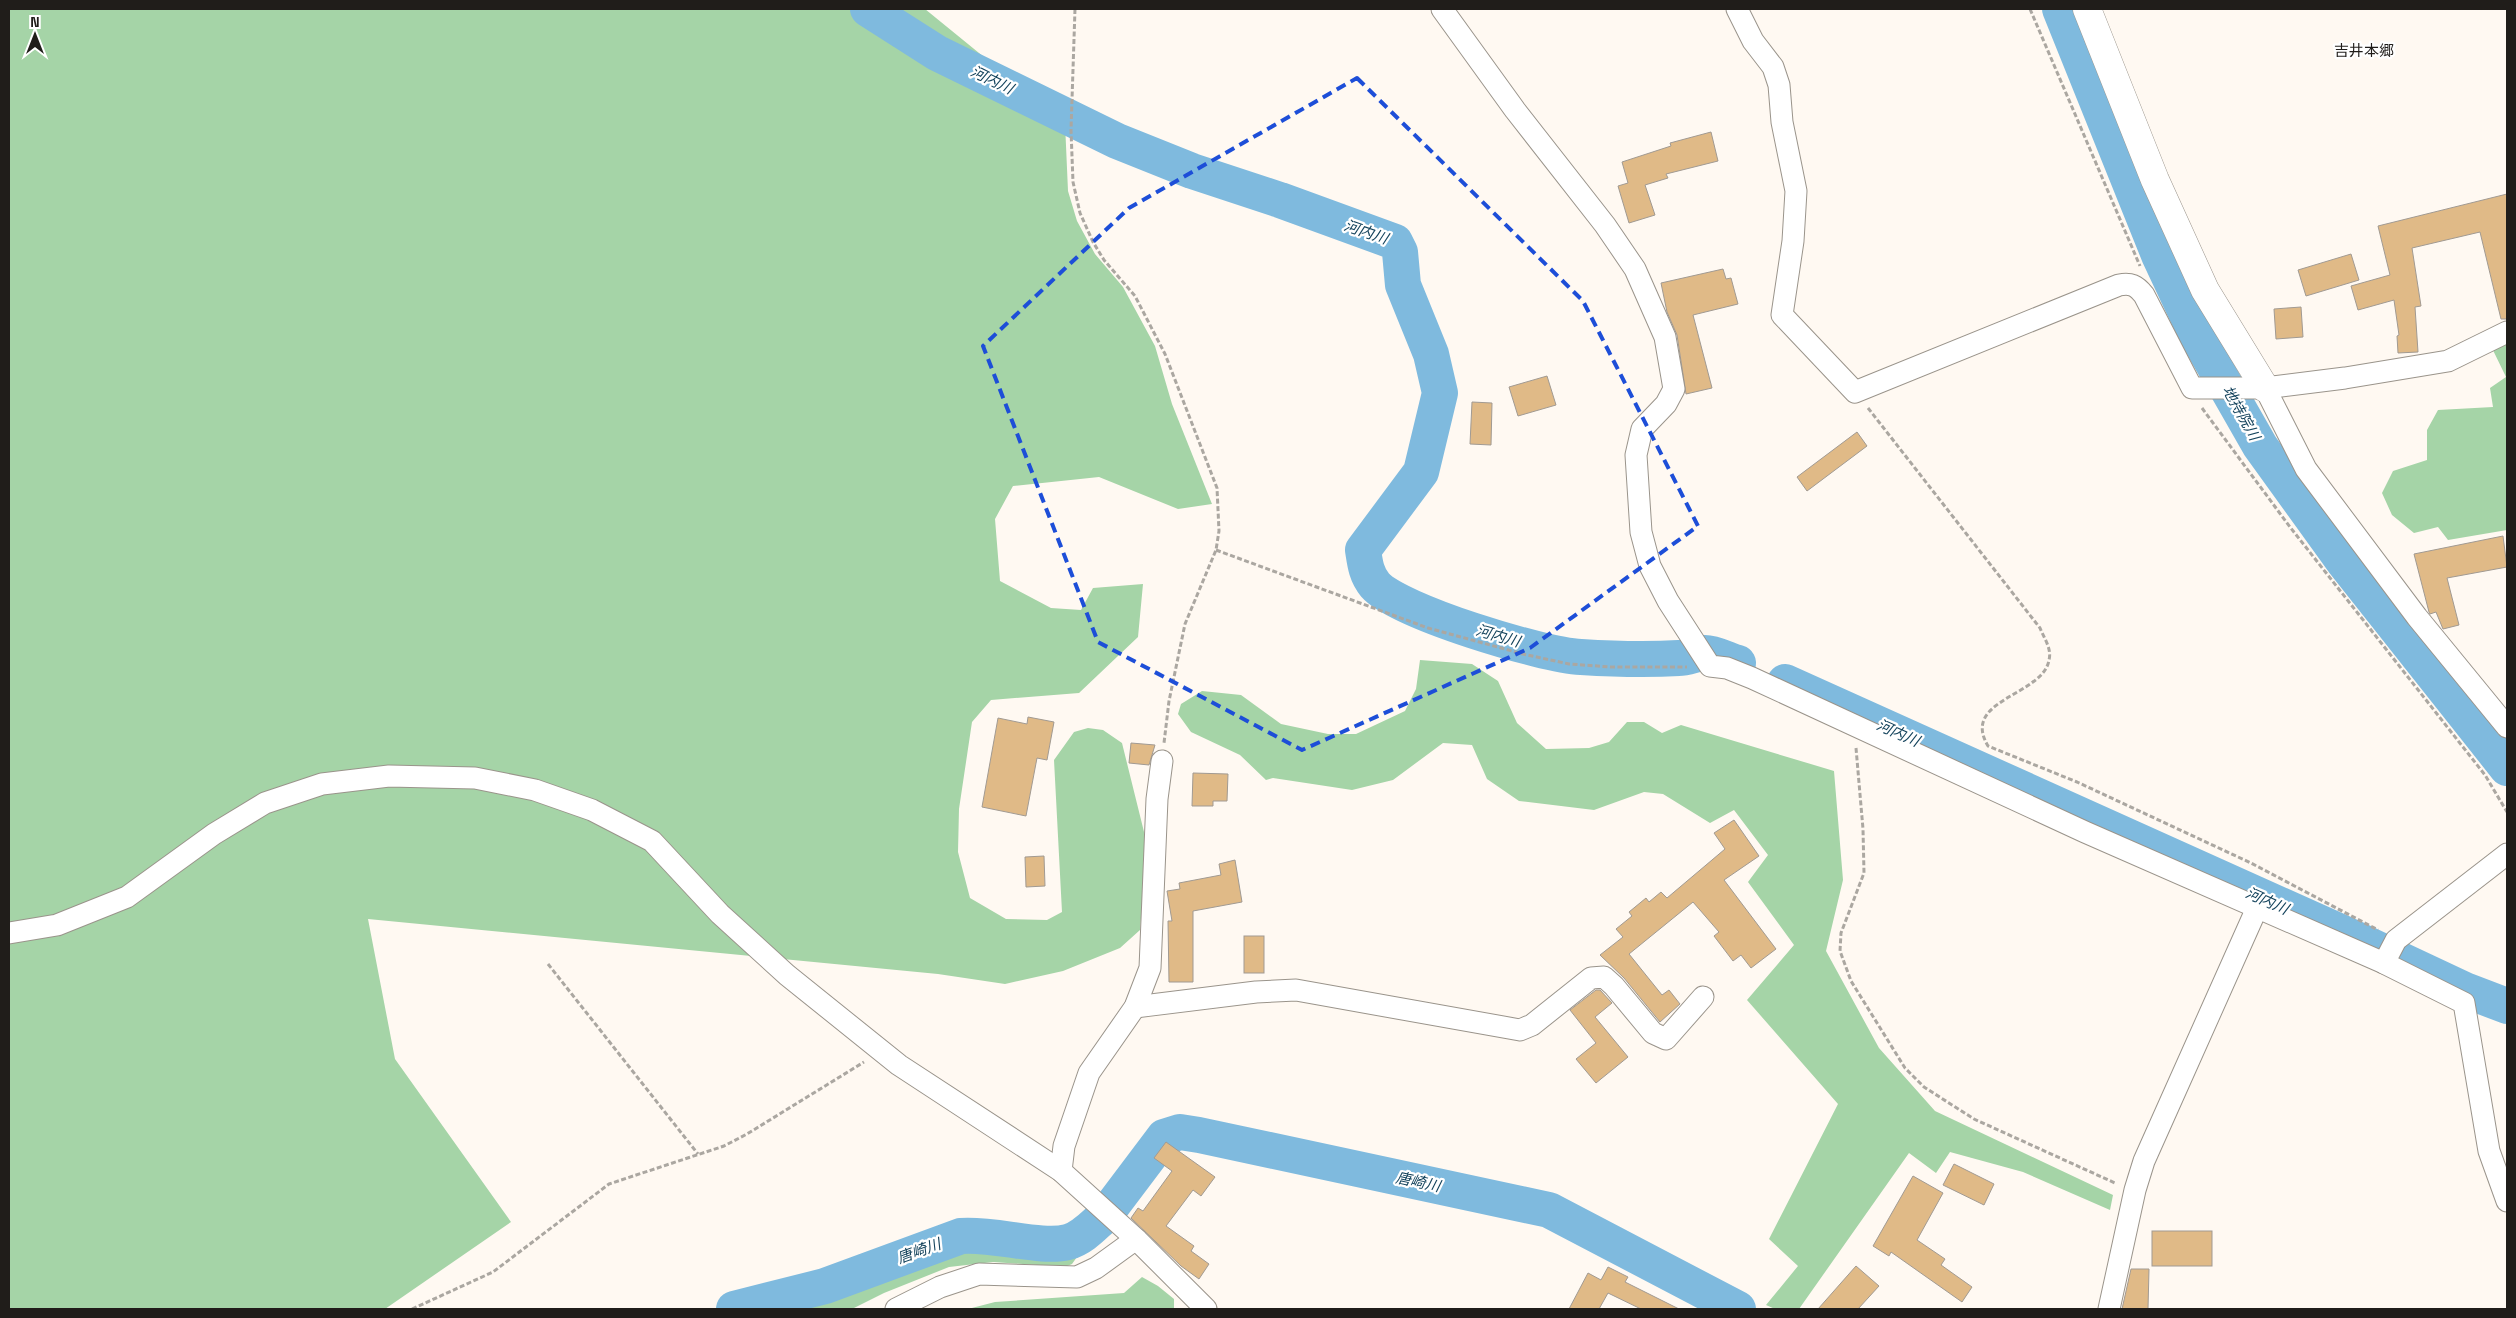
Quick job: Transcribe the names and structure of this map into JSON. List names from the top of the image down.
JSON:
{
  "districts": ["吉井本郷"],
  "water": ["河内川", "地持院川", "唐崎川"],
  "north": "top"
}
